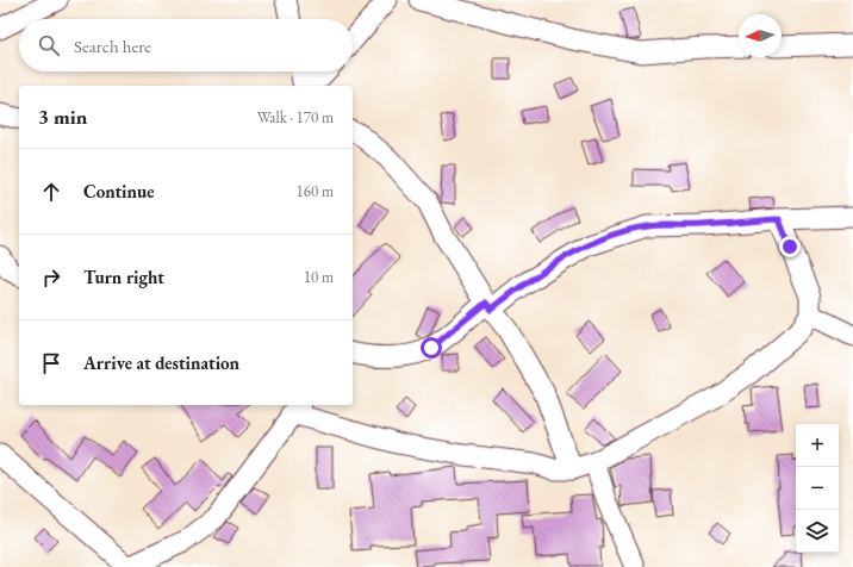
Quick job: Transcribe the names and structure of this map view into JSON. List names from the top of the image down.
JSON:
{
  "north": "left",
  "page": {
    "search": "Search here",
    "heading": ["3 min", "Walk · 170 m"],
    "list": [
      ["Continue", "160 m"],
      ["Turn right", "10 m"],
      "Arrive at destination"
    ],
    "map_buttons": ["+", "−"]
  }
}
